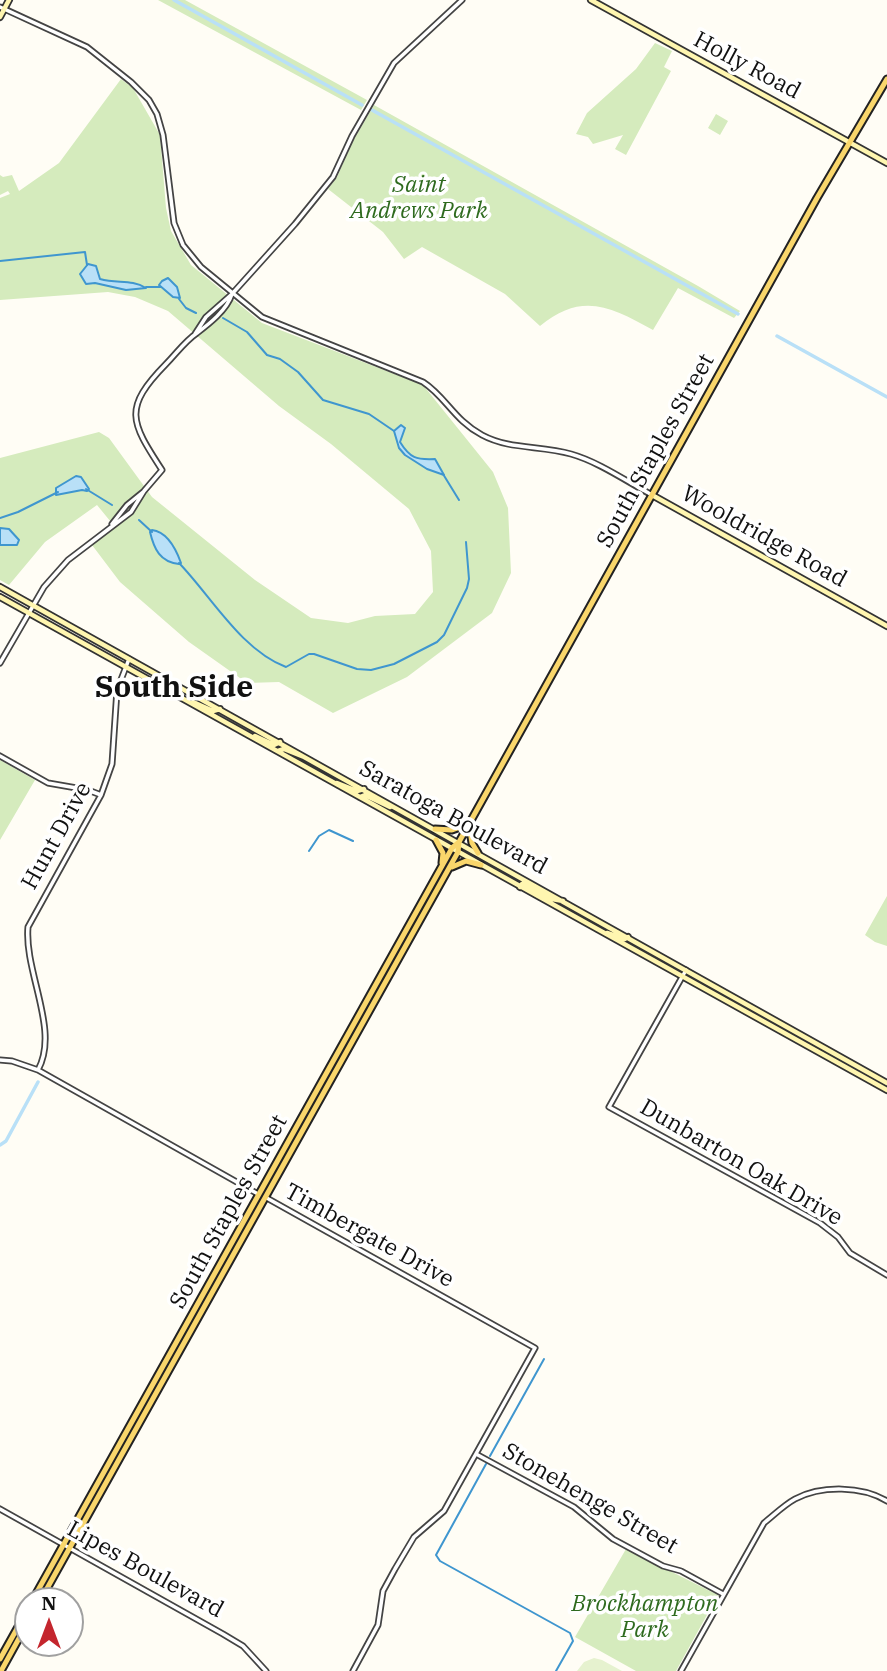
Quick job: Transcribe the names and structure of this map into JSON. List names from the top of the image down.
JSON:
{
  "streets": {
    "main road": [
      "Holly Road",
      "South Staples Street",
      "Wooldridge Road",
      "Saratoga Boulevard"
    ],
    "street": [
      "Hunt Drive",
      "Dunbarton Oak Drive",
      "Timbergate Drive",
      "Stonehenge Street",
      "Lipes Boulevard"
    ]
  },
  "crossings": [
    ["Holly Road", "South Staples Street"],
    ["South Staples Street", "Wooldridge Road"],
    ["South Staples Street", "Saratoga Boulevard"],
    ["South Staples Street", "Timbergate Drive"],
    ["South Staples Street", "Lipes Boulevard"],
    ["Saratoga Boulevard", "Hunt Drive"],
    ["Saratoga Boulevard", "Dunbarton Oak Drive"],
    ["Hunt Drive", "Timbergate Drive"],
    ["Timbergate Drive", "Stonehenge Street"]
  ],
  "districts": ["South Side"],
  "parks": ["Saint Andrews Park", "Brockhampton Park"],
  "north": "top"
}
